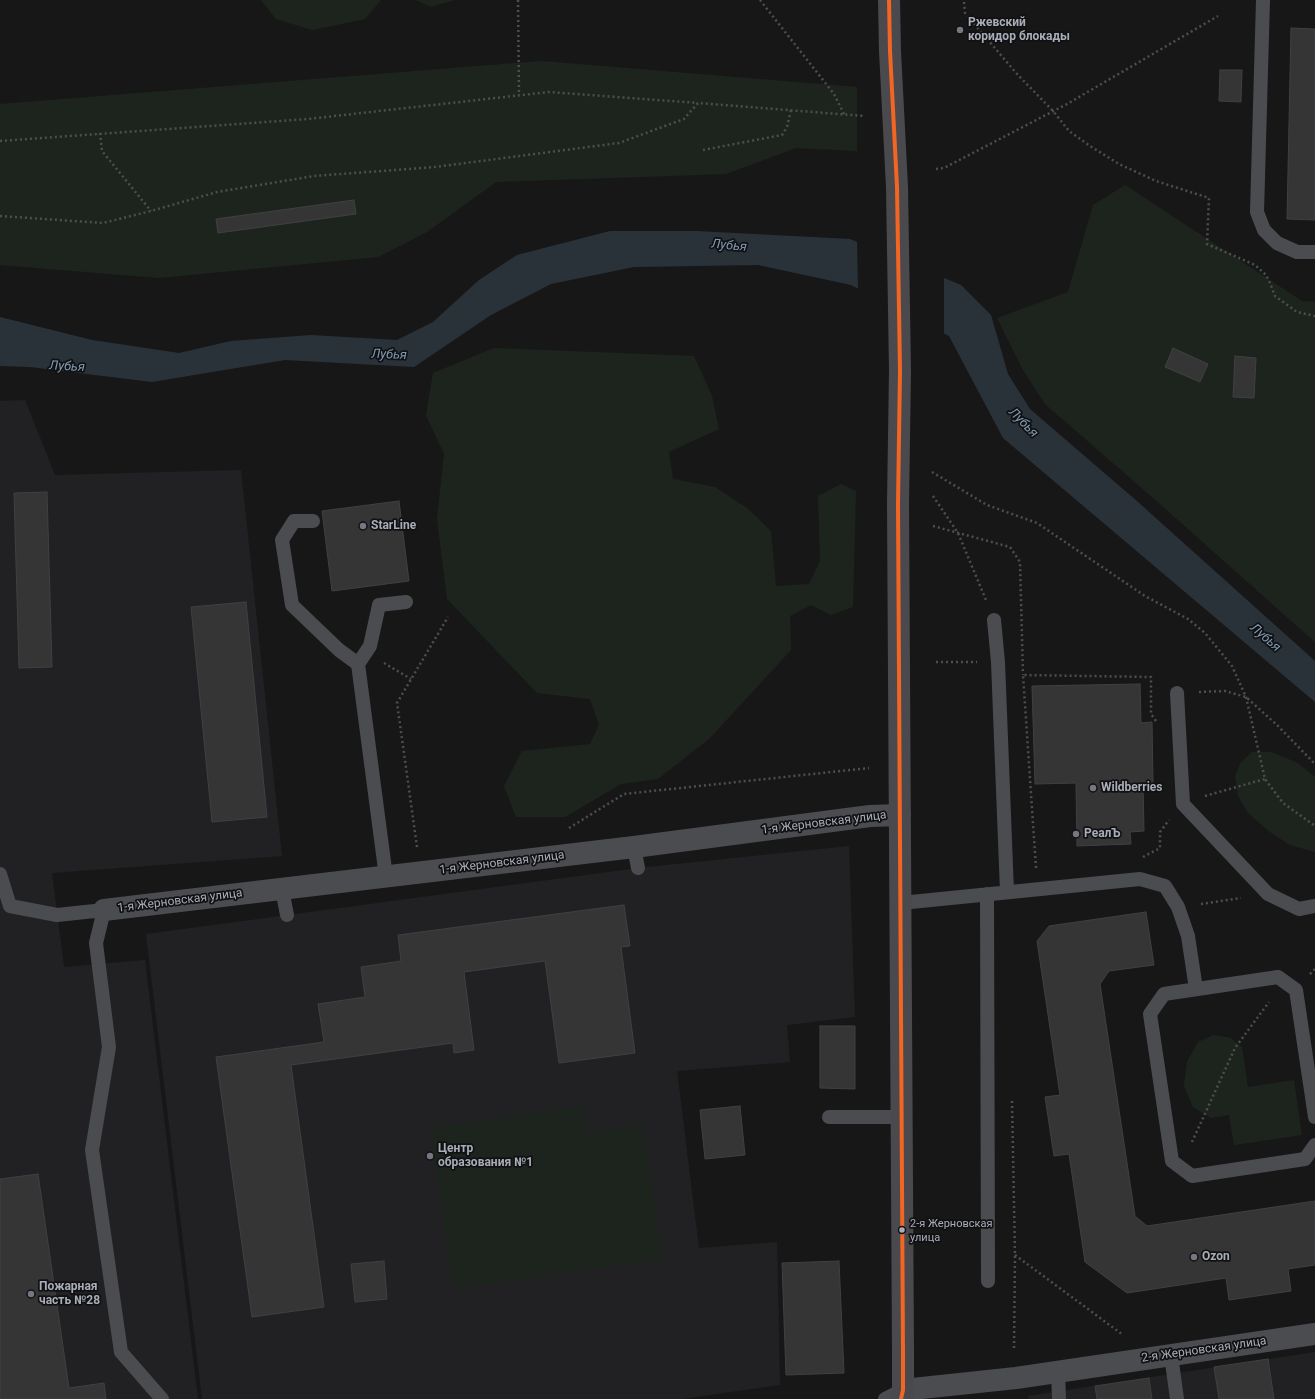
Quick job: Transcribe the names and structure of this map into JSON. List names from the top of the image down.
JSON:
{
  "streets": {
    "street": ["1-я Жерновская улица", "2-я Жерновская улица"]
  },
  "water": ["Лубья"],
  "places": [
    "Ржевский коридор блокады",
    "StarLine",
    "Wildberries",
    "РеалЪ",
    "Центр образования №1",
    "2-я Жерновская улица",
    "Ozon",
    "Пожарная часть №28"
  ]
}
